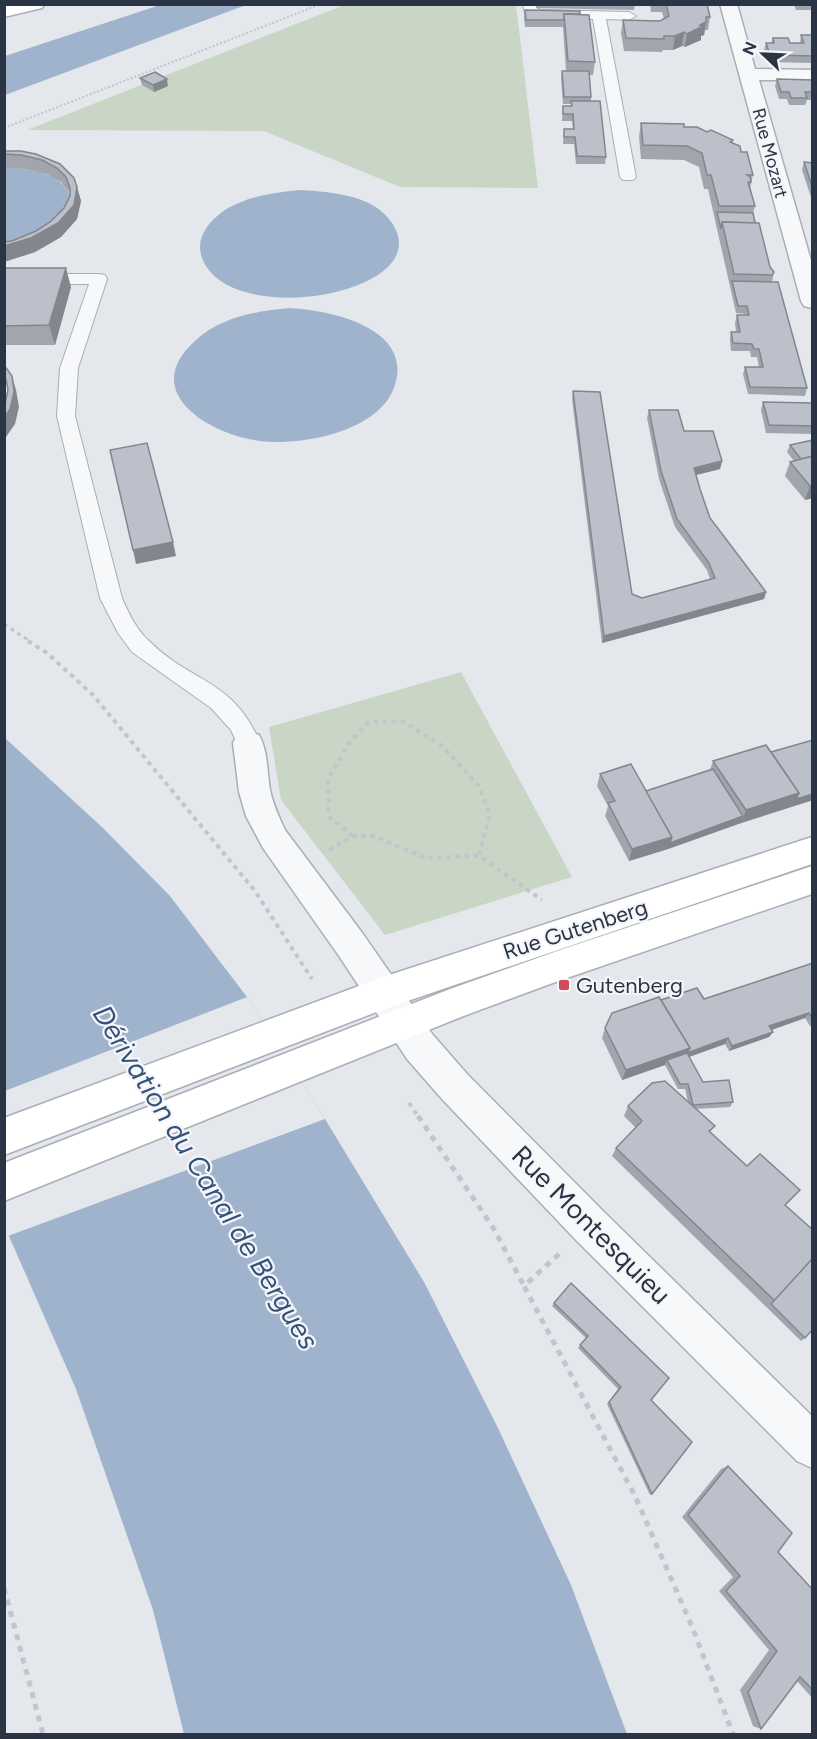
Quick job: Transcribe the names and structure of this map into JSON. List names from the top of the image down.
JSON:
{
  "streets": {
    "street": ["Rue Mozart", "Rue Gutenberg", "Rue Montesquieu"]
  },
  "crossings": [
    ["Rue Gutenberg", "Rue Montesquieu"]
  ],
  "water": ["Dérivation du Canal de Bergues"],
  "places": {
    "transit": ["Gutenberg"]
  },
  "north": "top left"
}
